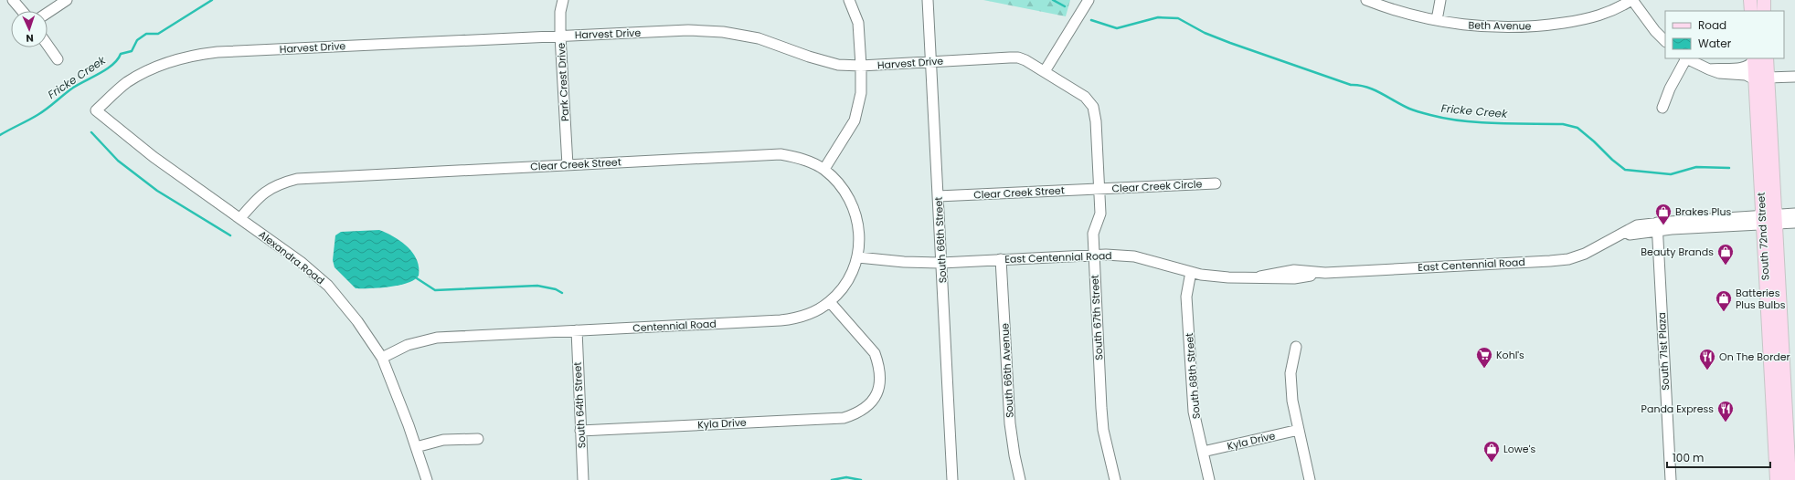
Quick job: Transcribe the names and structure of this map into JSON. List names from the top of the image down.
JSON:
{
  "streets": {
    "main road": ["South 72nd Street"],
    "street": [
      "Beth Avenue",
      "Harvest Drive",
      "Park Crest Drive",
      "Clear Creek Street",
      "Clear Creek Circle",
      "South 66th Street",
      "Alexandra Road",
      "East Centennial Road",
      "South 67th Street",
      "Centennial Road",
      "South 71st Plaza",
      "South 66th Avenue",
      "South 68th Street",
      "South 64th Street",
      "Kyla Drive"
    ]
  },
  "crossings": [
    ["Harvest Drive", "Park Crest Drive"],
    ["Harvest Drive", "South 66th Street"],
    ["Harvest Drive", "Alexandra Road"],
    ["Harvest Drive", "South 67th Street"],
    ["Park Crest Drive", "Clear Creek Street"],
    ["Clear Creek Street", "Clear Creek Circle"],
    ["Clear Creek Street", "South 66th Street"],
    ["Clear Creek Street", "Alexandra Road"],
    ["Clear Creek Street", "South 67th Street"],
    ["Clear Creek Street", "Centennial Road"],
    ["Clear Creek Circle", "South 67th Street"],
    ["South 72nd Street", "East Centennial Road"],
    ["South 66th Street", "East Centennial Road"],
    ["Alexandra Road", "Centennial Road"],
    ["East Centennial Road", "South 67th Street"],
    ["East Centennial Road", "South 71st Plaza"],
    ["East Centennial Road", "South 66th Avenue"],
    ["East Centennial Road", "South 68th Street"],
    ["Centennial Road", "South 64th Street"],
    ["Centennial Road", "Kyla Drive"],
    ["South 68th Street", "Kyla Drive"],
    ["South 64th Street", "Kyla Drive"]
  ],
  "water": ["Fricke Creek"],
  "places": {
    "shop": [
      "Brakes Plus",
      "Beauty Brands",
      "Batteries Plus Bulbs",
      "Lowe's"
    ],
    "supermarket": ["Kohl's"],
    "restaurant": ["On The Border", "Panda Express"]
  },
  "legend": ["Road", "Water"],
  "scale_bar": "100 m",
  "north": "bottom"
}
